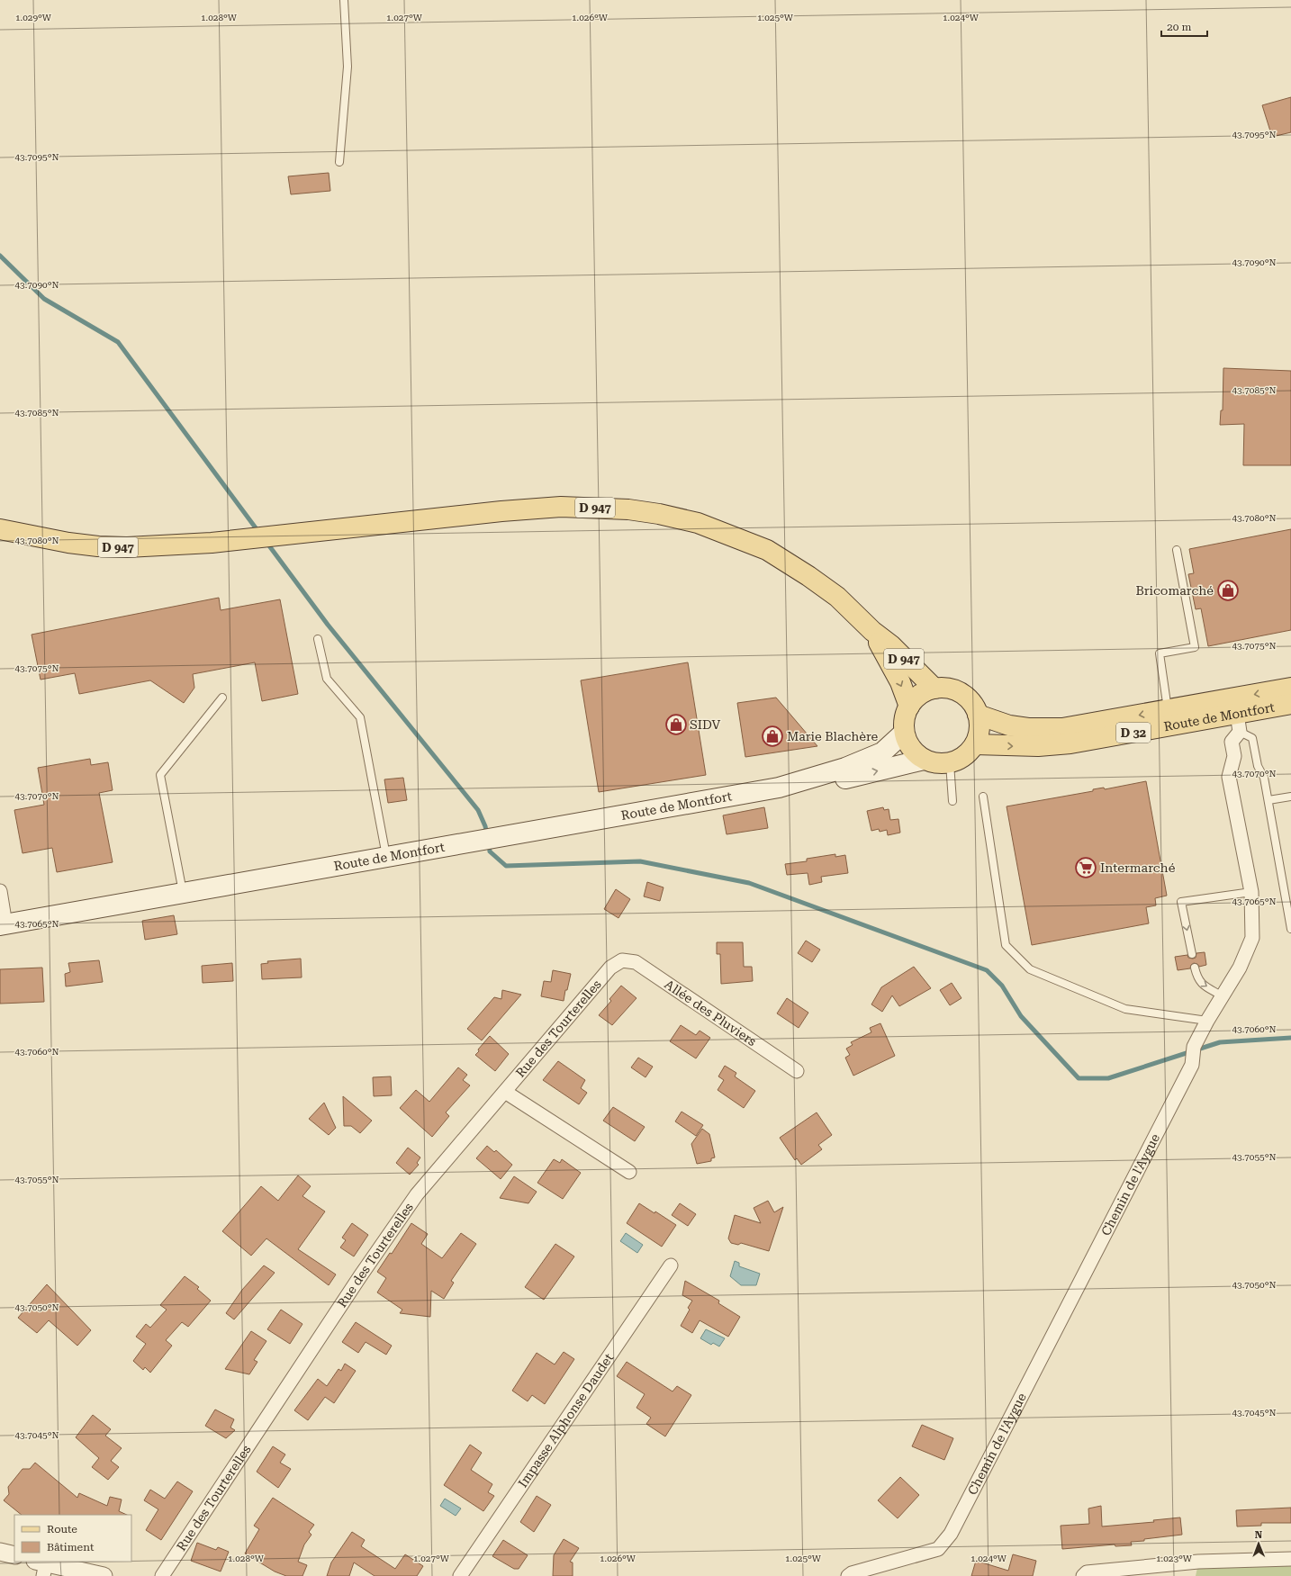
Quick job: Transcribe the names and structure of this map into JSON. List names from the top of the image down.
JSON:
{
  "streets": {
    "main road": ["D 947", "Route de Montfort", "D 32"],
    "street": [
      "Allée des Pluviers",
      "Rue des Tourterelles",
      "Chemin de l'Aygue",
      "Impasse Alphonse Daudet"
    ]
  },
  "crossings": [
    ["D 947", "Route de Montfort"],
    ["Route de Montfort", "Chemin de l'Aygue"],
    ["Allée des Pluviers", "Rue des Tourterelles"]
  ],
  "places": {
    "shop": ["Bricomarché", "SIDV", "Marie Blachère"],
    "supermarket": ["Intermarché"]
  },
  "legend": ["Route", "Bâtiment"],
  "scale_bar": "20 m",
  "north": "top",
  "coordinates": [
    "1.029°W",
    "1.028°W",
    "1.027°W",
    "1.026°W",
    "1.025°W",
    "1.024°W",
    "43.7095°N",
    "43.7090°N",
    "43.7085°N",
    "43.7080°N",
    "43.7075°N",
    "43.7070°N",
    "43.7065°N",
    "43.7060°N",
    "43.7055°N",
    "43.7050°N",
    "43.7045°N",
    "1.023°W"
  ]
}
